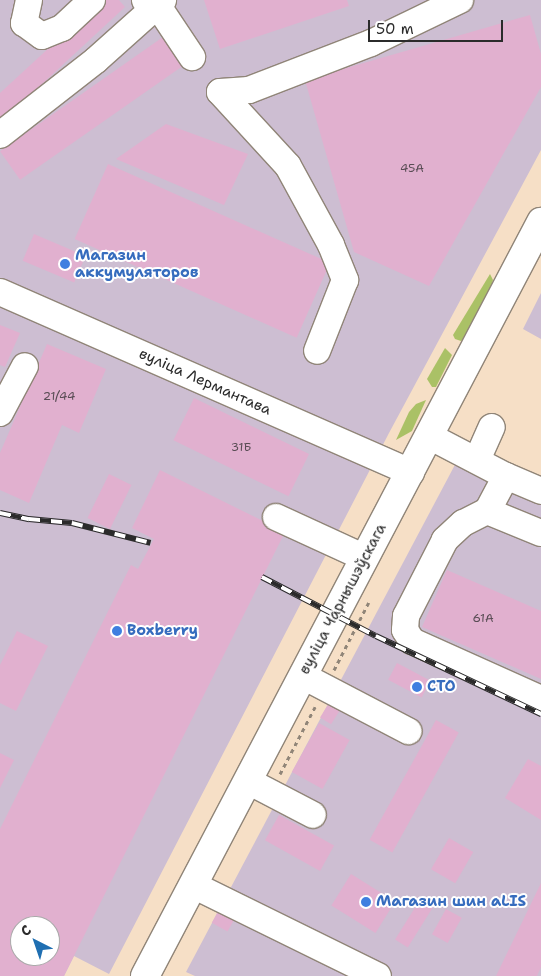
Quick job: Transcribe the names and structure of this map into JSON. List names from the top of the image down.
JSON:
{
  "streets": {
    "main road": ["вуліца Чарнышэўскага"],
    "street": ["вуліца Лермантава"]
  },
  "crossings": [
    ["вуліца Лермантава", "вуліца Чарнышэўскага"]
  ],
  "places": [
    "Магазин аккумуляторов",
    "Boxberry",
    "СТО",
    "Магазин шин aLIS"
  ],
  "house_numbers": [
    "45А",
    "21/44",
    "31Б",
    "61А"
  ],
  "scale_bar": "50 m",
  "north": "top left"
}
